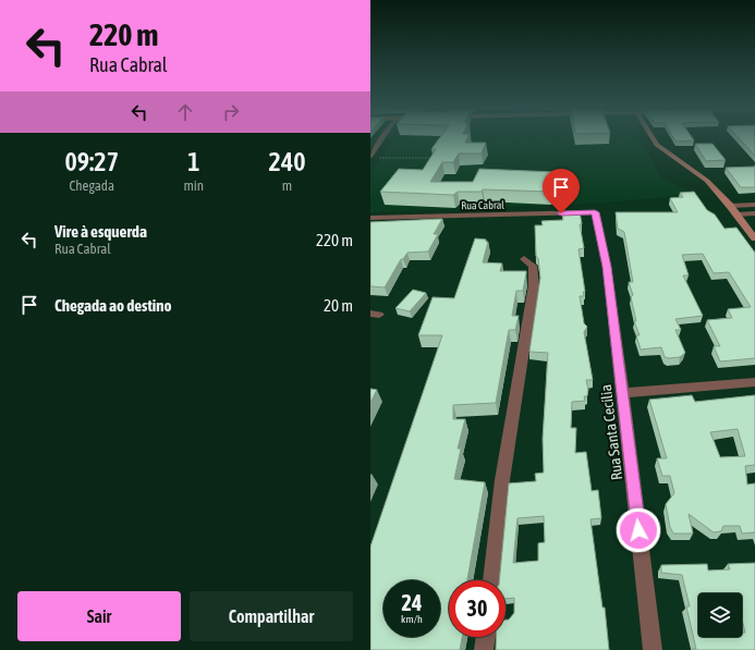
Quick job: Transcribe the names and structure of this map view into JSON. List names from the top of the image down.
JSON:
{
  "streets": {
    "street": ["Rua Cabral", "Rua Santa Cecília"]
  },
  "crossings": [
    ["Rua Cabral", "Rua Santa Cecília"]
  ],
  "page": {
    "turn": ["220 m", "Rua Cabral"],
    "eta": [
      "09:27",
      "Chegada",
      "1",
      "min",
      "240",
      "m"
    ],
    "list": [
      {
        "name": "Vire à esquerda",
        "note": "Rua Cabral",
        "value": "220 m"
      },
      {
        "name": "Chegada ao destino",
        "value": "20 m"
      }
    ],
    "speed": "24 km/h",
    "limit": "30",
    "buttons": ["Sair", "Compartilhar"]
  }
}
